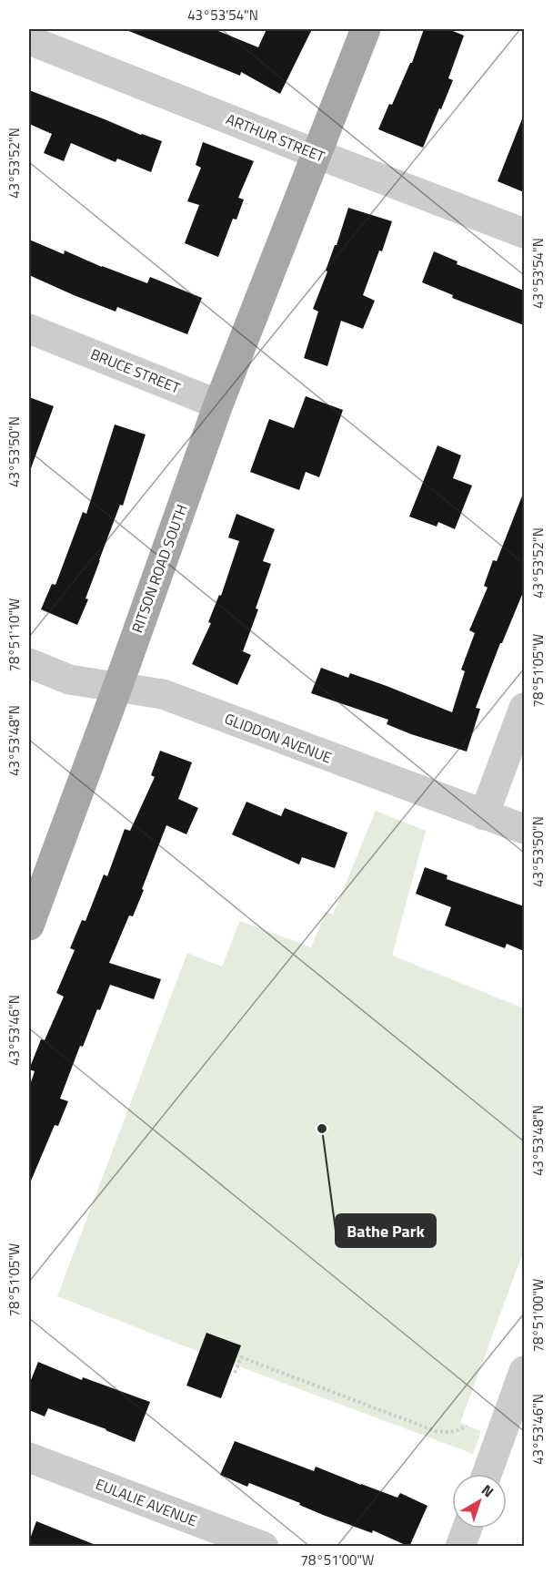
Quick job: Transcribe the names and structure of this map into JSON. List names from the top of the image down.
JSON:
{
  "streets": {
    "main road": ["RITSON ROAD SOUTH"],
    "street": [
      "ARTHUR STREET",
      "BRUCE STREET",
      "GLIDDON AVENUE",
      "EULALIE AVENUE"
    ]
  },
  "crossings": [
    ["ARTHUR STREET", "RITSON ROAD SOUTH"],
    ["BRUCE STREET", "RITSON ROAD SOUTH"],
    ["RITSON ROAD SOUTH", "GLIDDON AVENUE"]
  ],
  "places": ["Bathe Park"],
  "north": "top right",
  "coordinates": [
    "43°53'54\"N",
    "43°53'52\"N",
    "43°53'50\"N",
    "78°51'10\"W",
    "78°51'05\"W",
    "43°53'48\"N",
    "43°53'46\"N",
    "78°51'00\"W"
  ]
}
